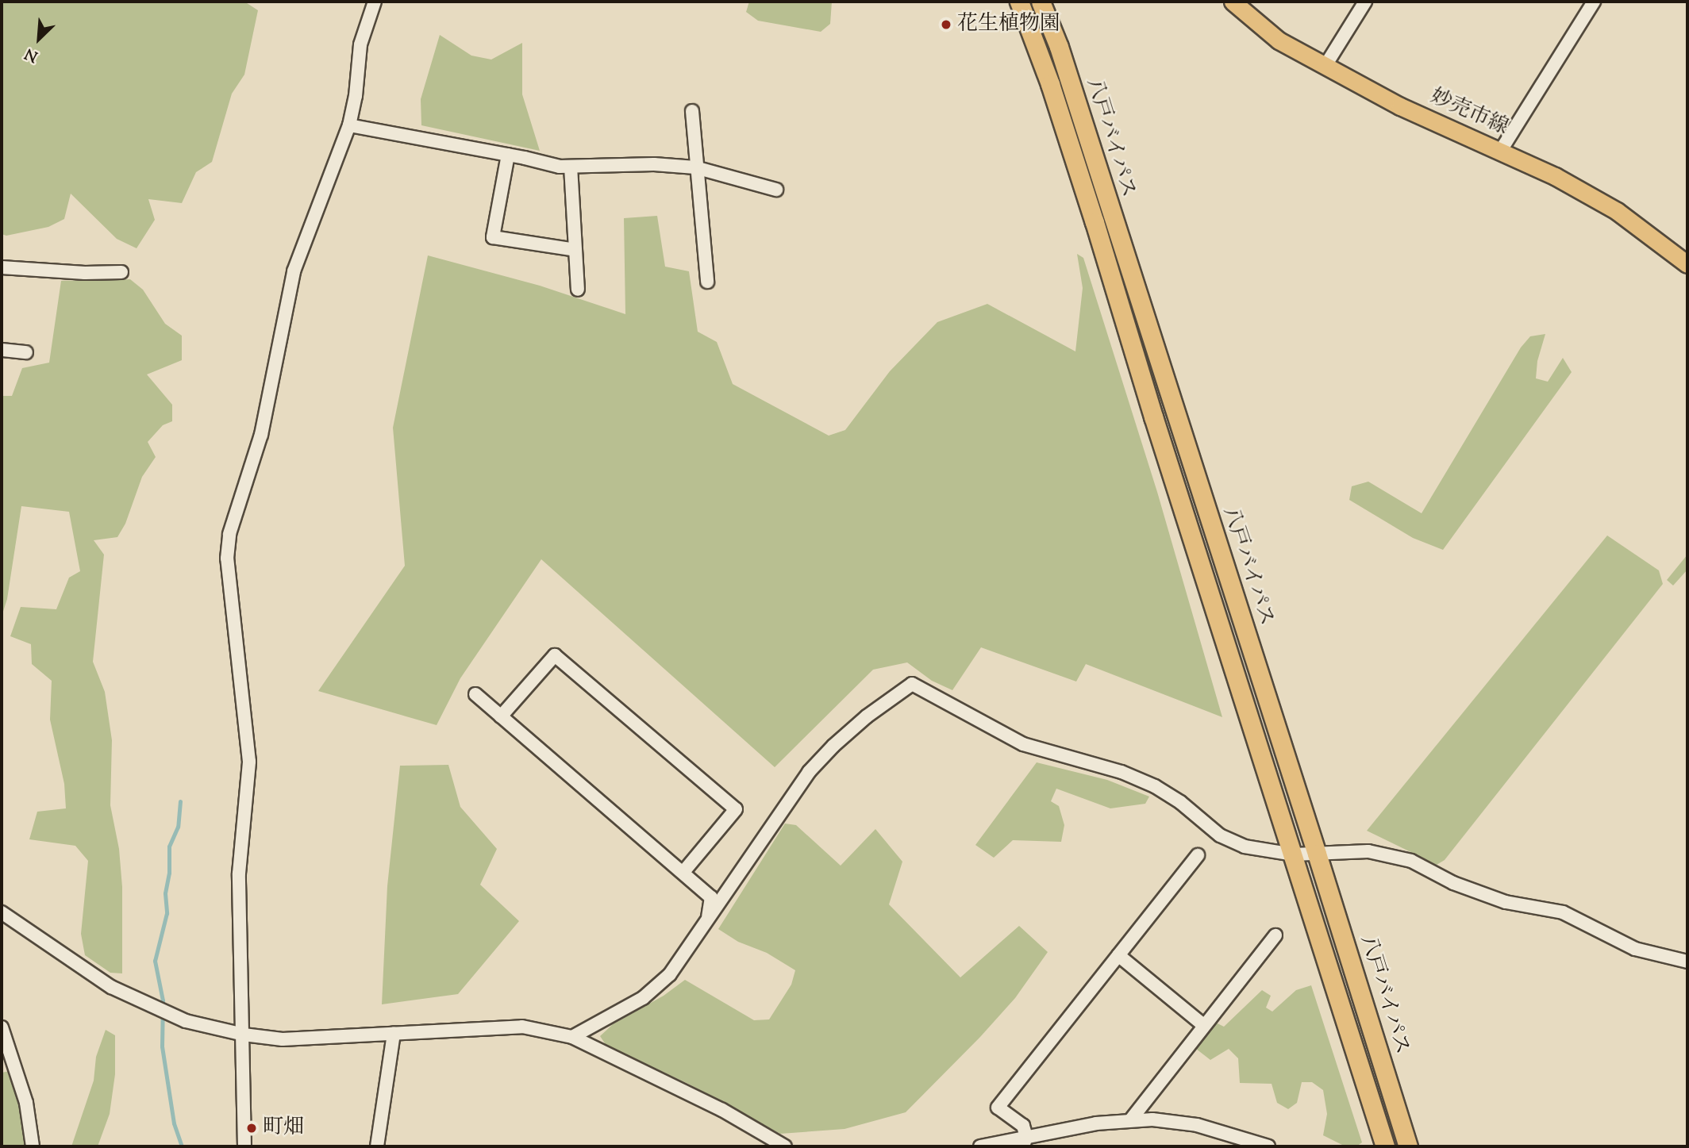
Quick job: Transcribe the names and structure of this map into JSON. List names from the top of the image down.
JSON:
{
  "streets": {
    "highway": ["八戸バイパス"],
    "main road": ["妙売市線"]
  },
  "places": ["花生植物園", "町畑"],
  "north": "bottom left"
}
